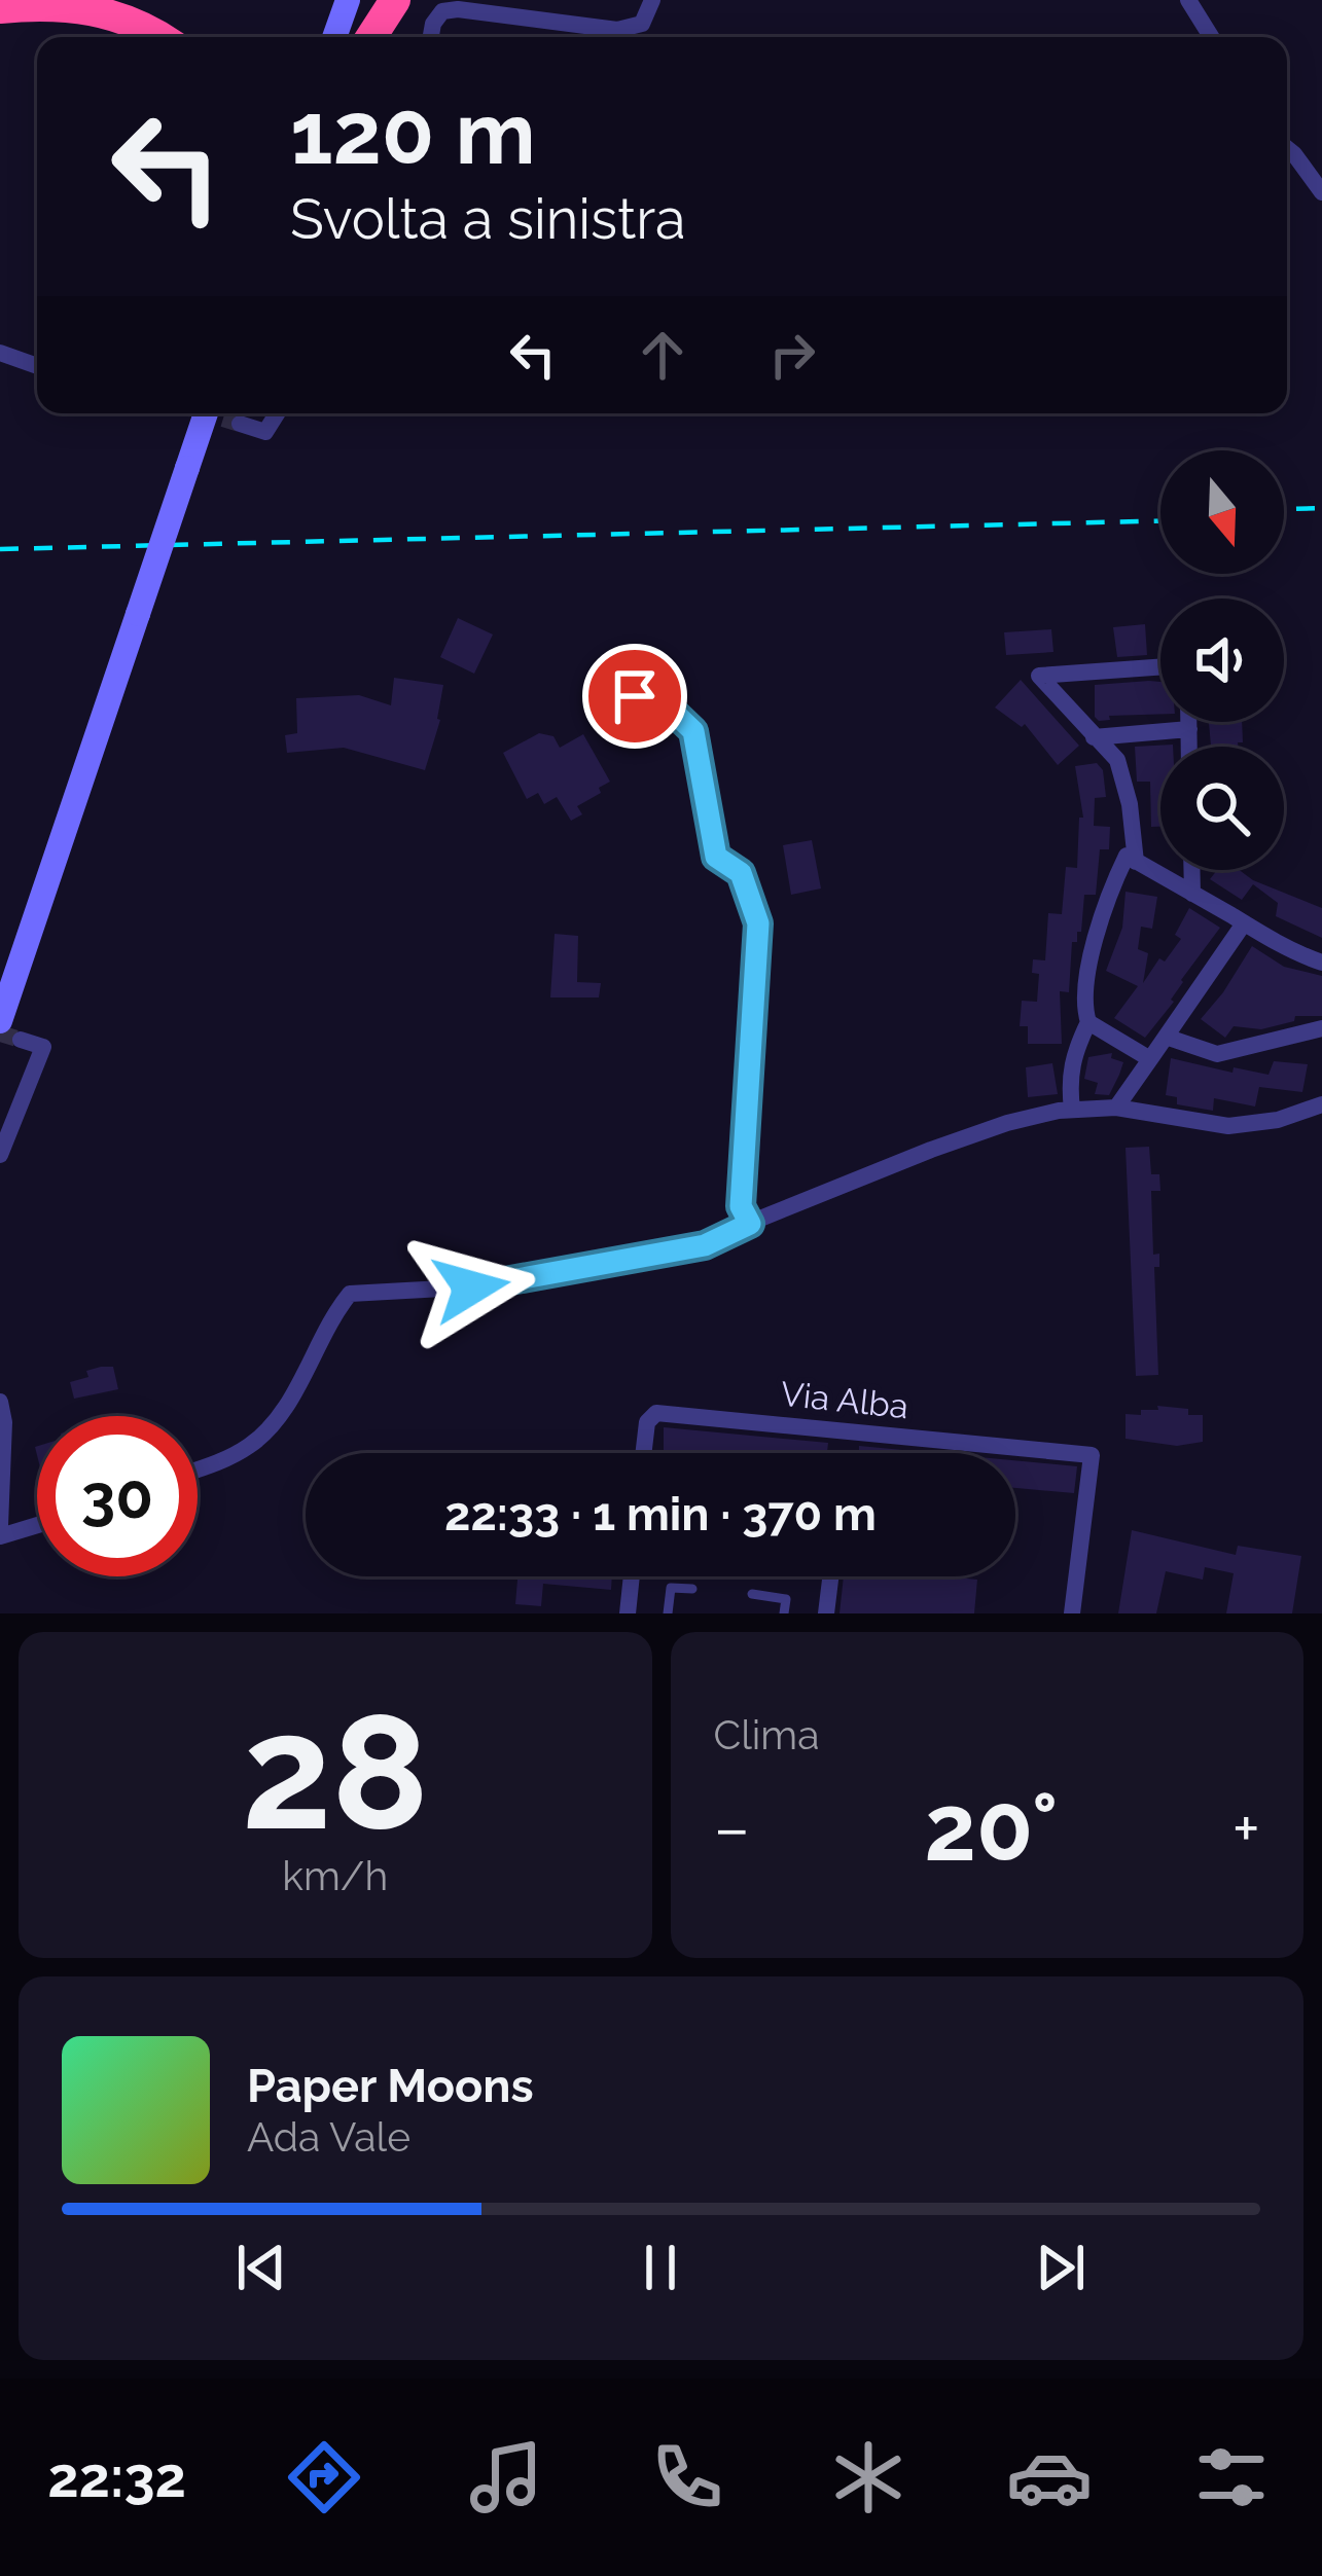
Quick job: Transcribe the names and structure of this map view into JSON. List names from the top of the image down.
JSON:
{
  "streets": {
    "street": ["Via Alba"]
  },
  "north": "bottom",
  "page": {
    "turn": ["120 m", "Svolta a sinistra"],
    "limit": "30",
    "trip": "22:33 · 1 min · 370 m",
    "tile": [
      ["28", "km/h"],
      "Clima"
    ],
    "heat": ["−", "20°", "+"],
    "song": ["Paper Moons", "Ada Vale"],
    "tabs": "22:32"
  }
}
